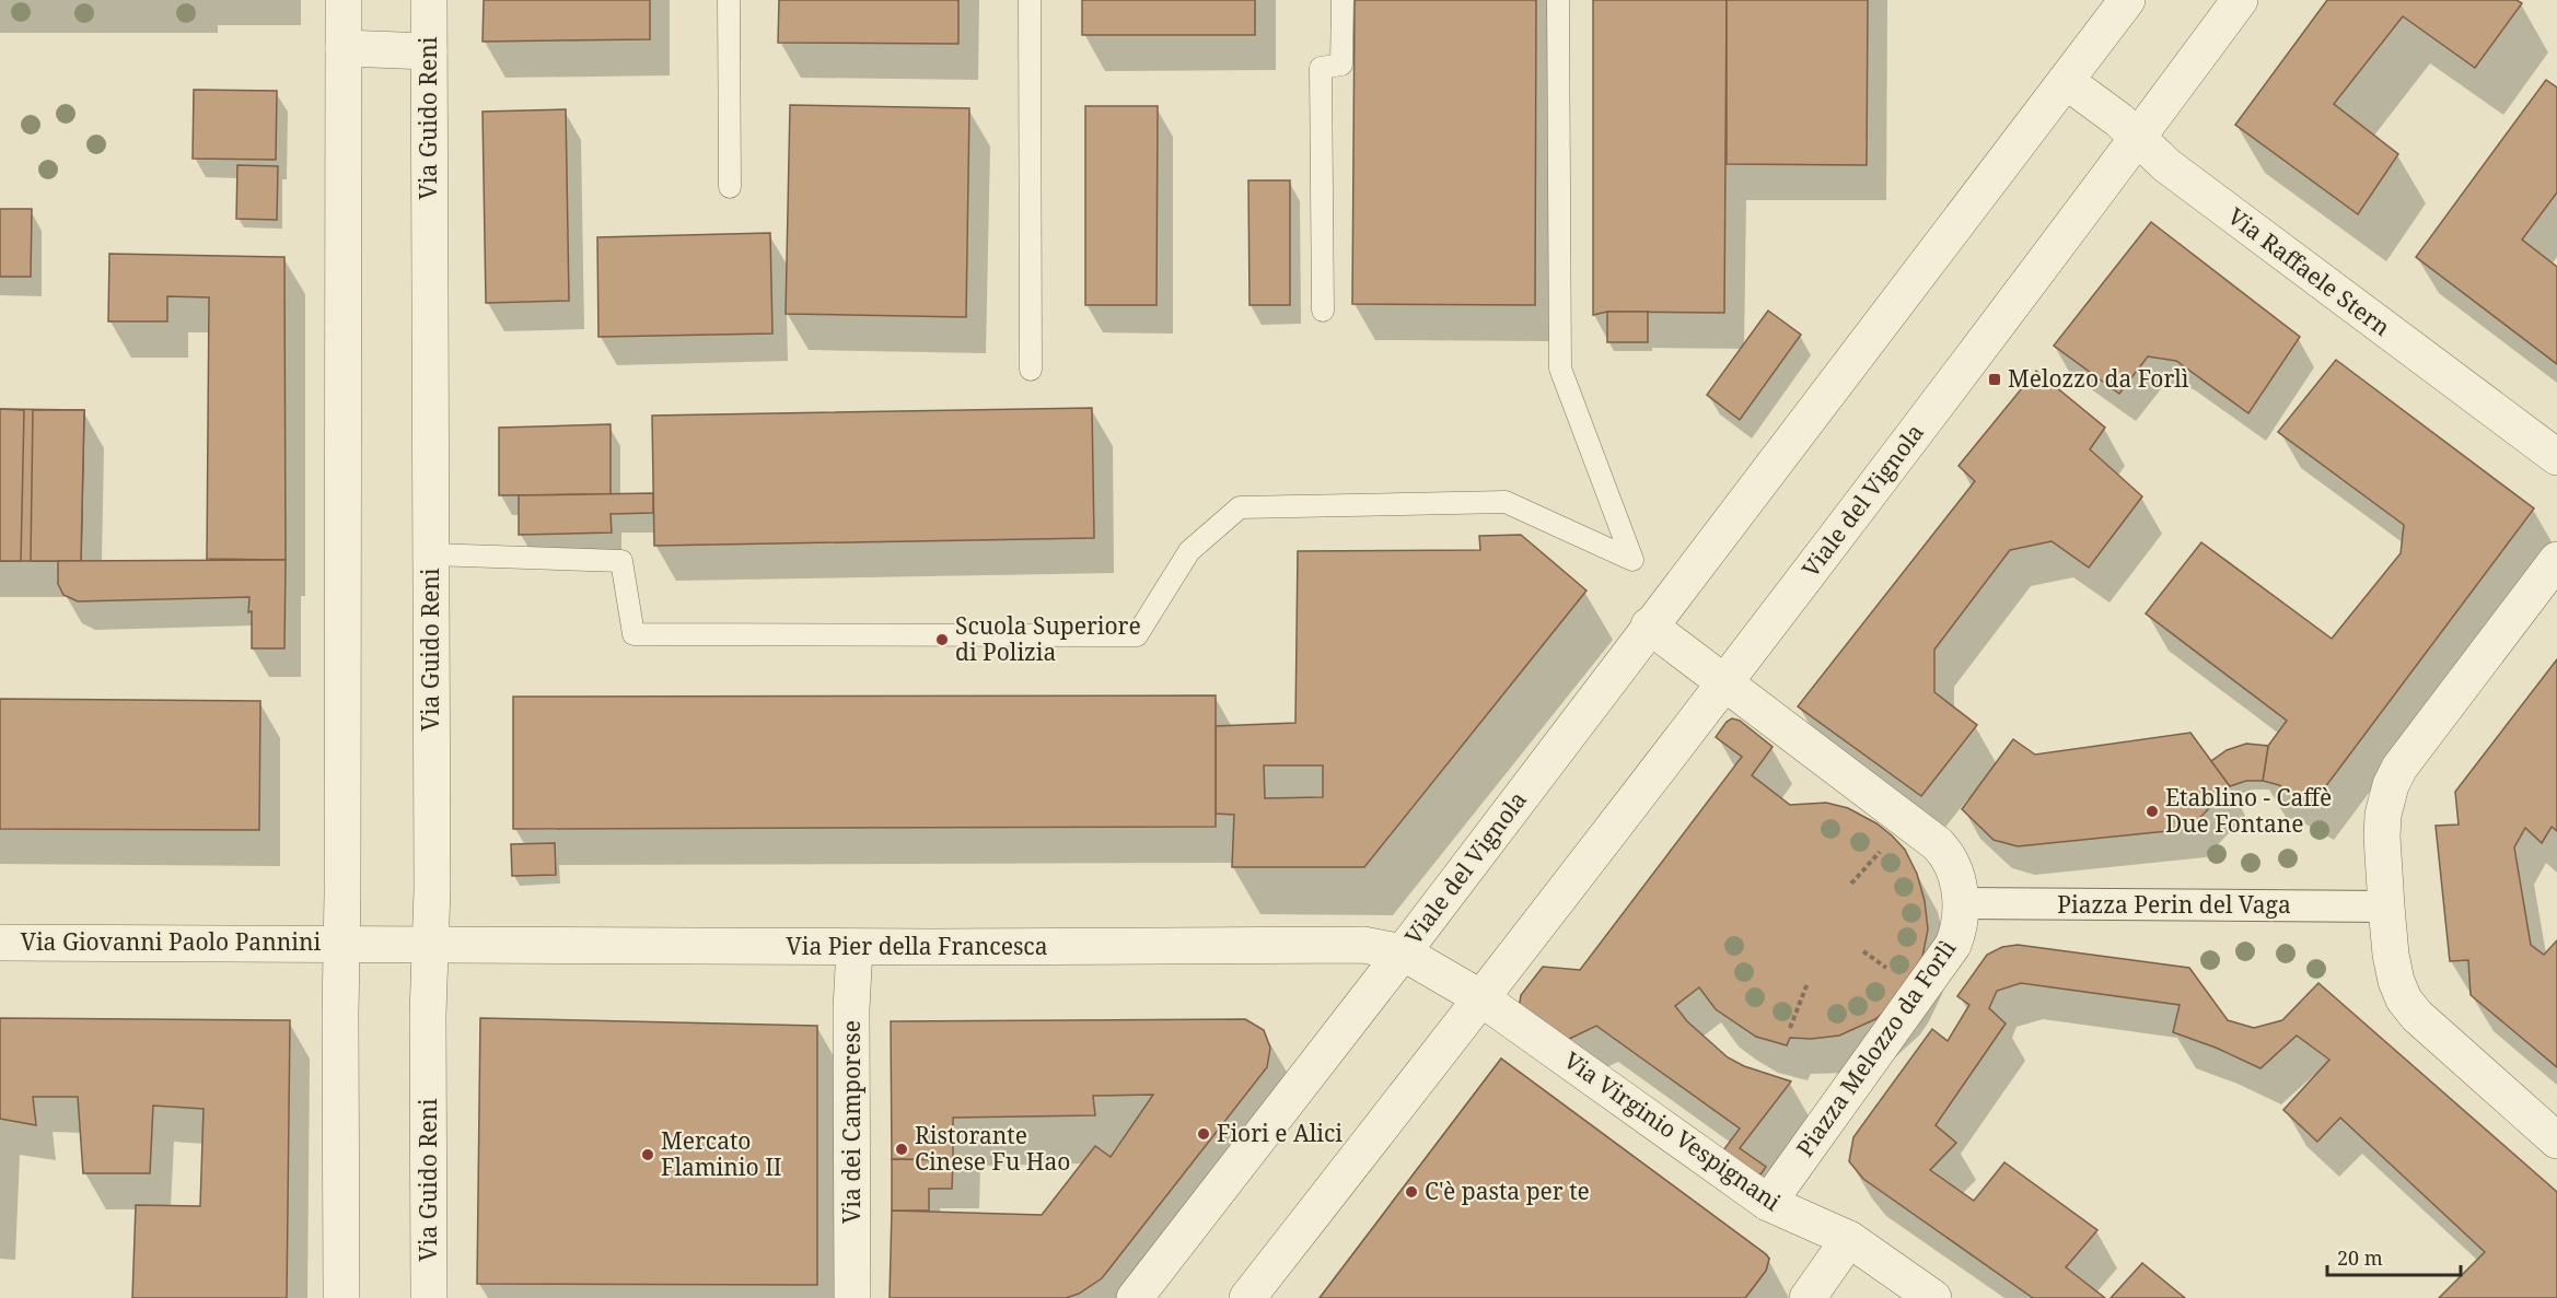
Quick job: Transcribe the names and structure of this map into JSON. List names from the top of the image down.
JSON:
{
  "streets": {
    "street": [
      "Via Guido Reni",
      "Via Raffaele Stern",
      "Viale del Vignola",
      "Piazza Perin del Vaga",
      "Via Giovanni Paolo Pannini",
      "Via Pier della Francesca",
      "Piazza Melozzo da Forlì",
      "Via dei Camporese",
      "Via Virginio Vespignani"
    ]
  },
  "crossings": [
    ["Via Guido Reni", "Via Giovanni Paolo Pannini"],
    ["Via Guido Reni", "Via Pier della Francesca"],
    ["Via Raffaele Stern", "Viale del Vignola"],
    ["Viale del Vignola", "Via Pier della Francesca"],
    ["Viale del Vignola", "Piazza Melozzo da Forlì"],
    ["Viale del Vignola", "Via Virginio Vespignani"],
    ["Piazza Perin del Vaga", "Piazza Melozzo da Forlì"],
    ["Via Giovanni Paolo Pannini", "Via Pier della Francesca"],
    ["Via Pier della Francesca", "Via dei Camporese"],
    ["Piazza Melozzo da Forlì", "Via Virginio Vespignani"]
  ],
  "places": {
    "transit": ["Melozzo da Forlì"],
    "other": [
      "Scuola Superiore di Polizia",
      "Etablino - Caffè Due Fontane",
      "Fiori e Alici",
      "Ristorante Cinese Fu Hao",
      "Mercato Flaminio II",
      "C'è pasta per te"
    ]
  },
  "scale_bar": "20 m"
}
